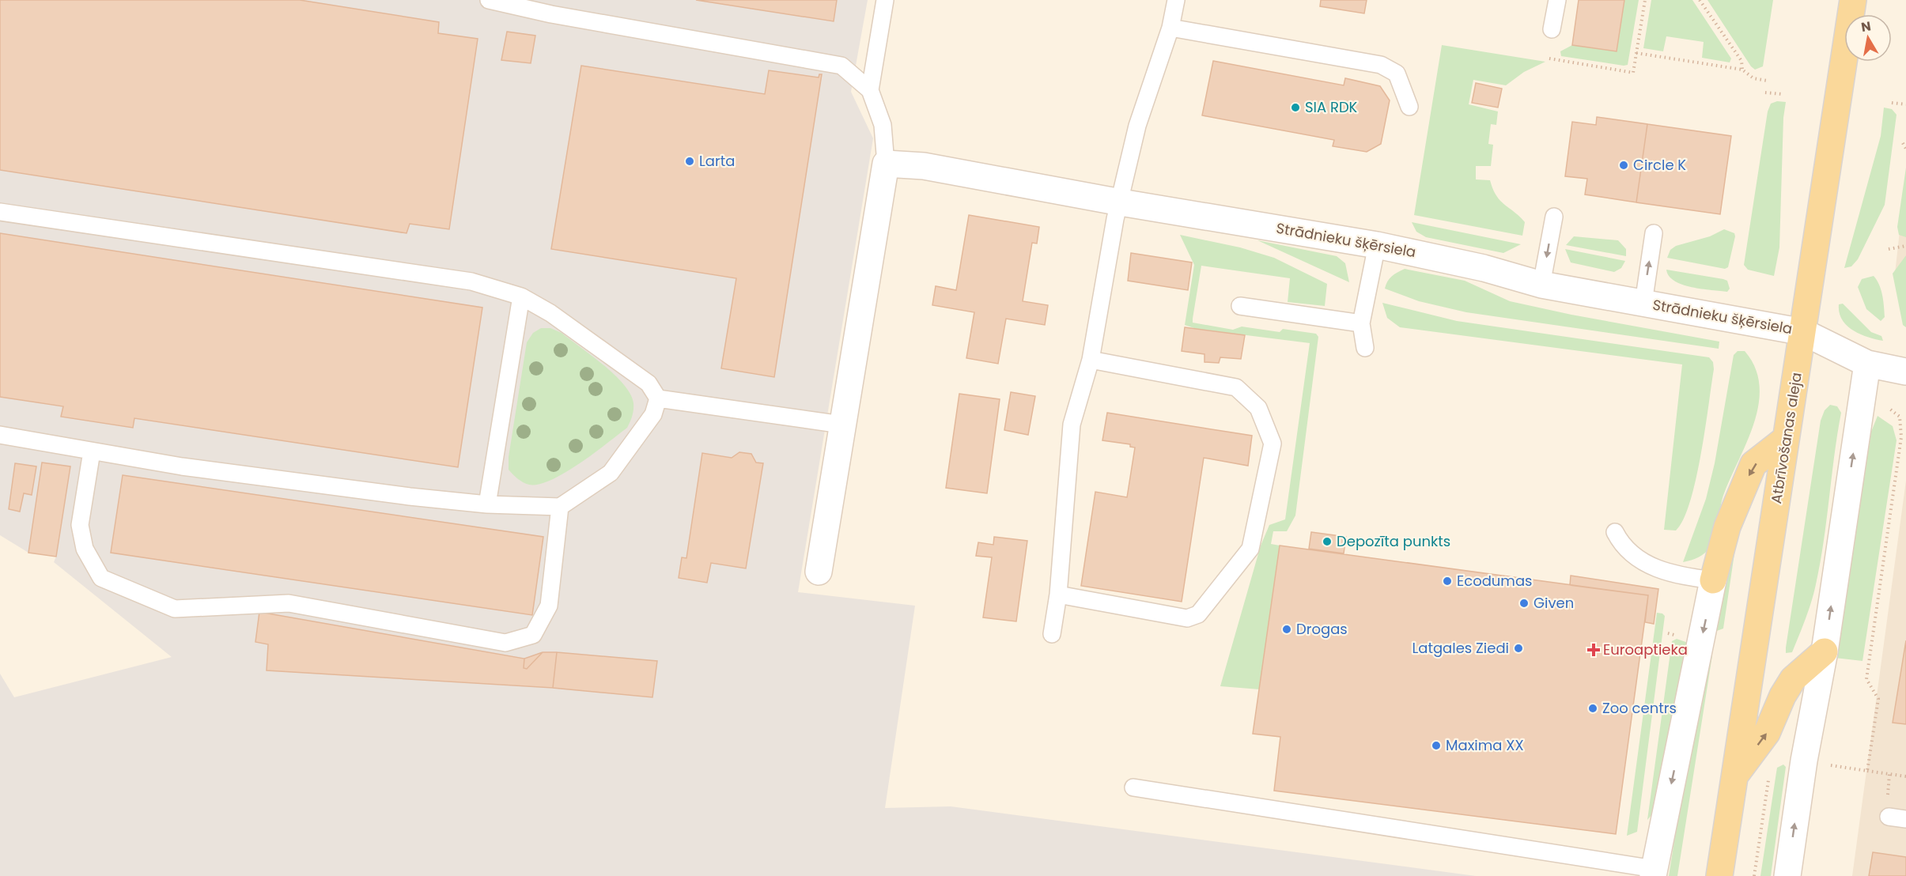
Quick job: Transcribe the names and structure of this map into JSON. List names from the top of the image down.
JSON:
{
  "streets": {
    "main road": ["Atbrīvošanas aleja"],
    "street": ["Strādnieku šķērsiela"]
  },
  "crossings": [
    ["Strādnieku šķērsiela", "Atbrīvošanas aleja"]
  ],
  "places": {
    "other": [
      "SIA RDK",
      "Larta",
      "Circle K",
      "Depozīta punkts",
      "Ecodumas",
      "Given",
      "Drogas",
      "Latgales Ziedi",
      "Zoo centrs",
      "Maxima XX"
    ],
    "health": ["Euroaptieka"]
  },
  "north": "top"
}
